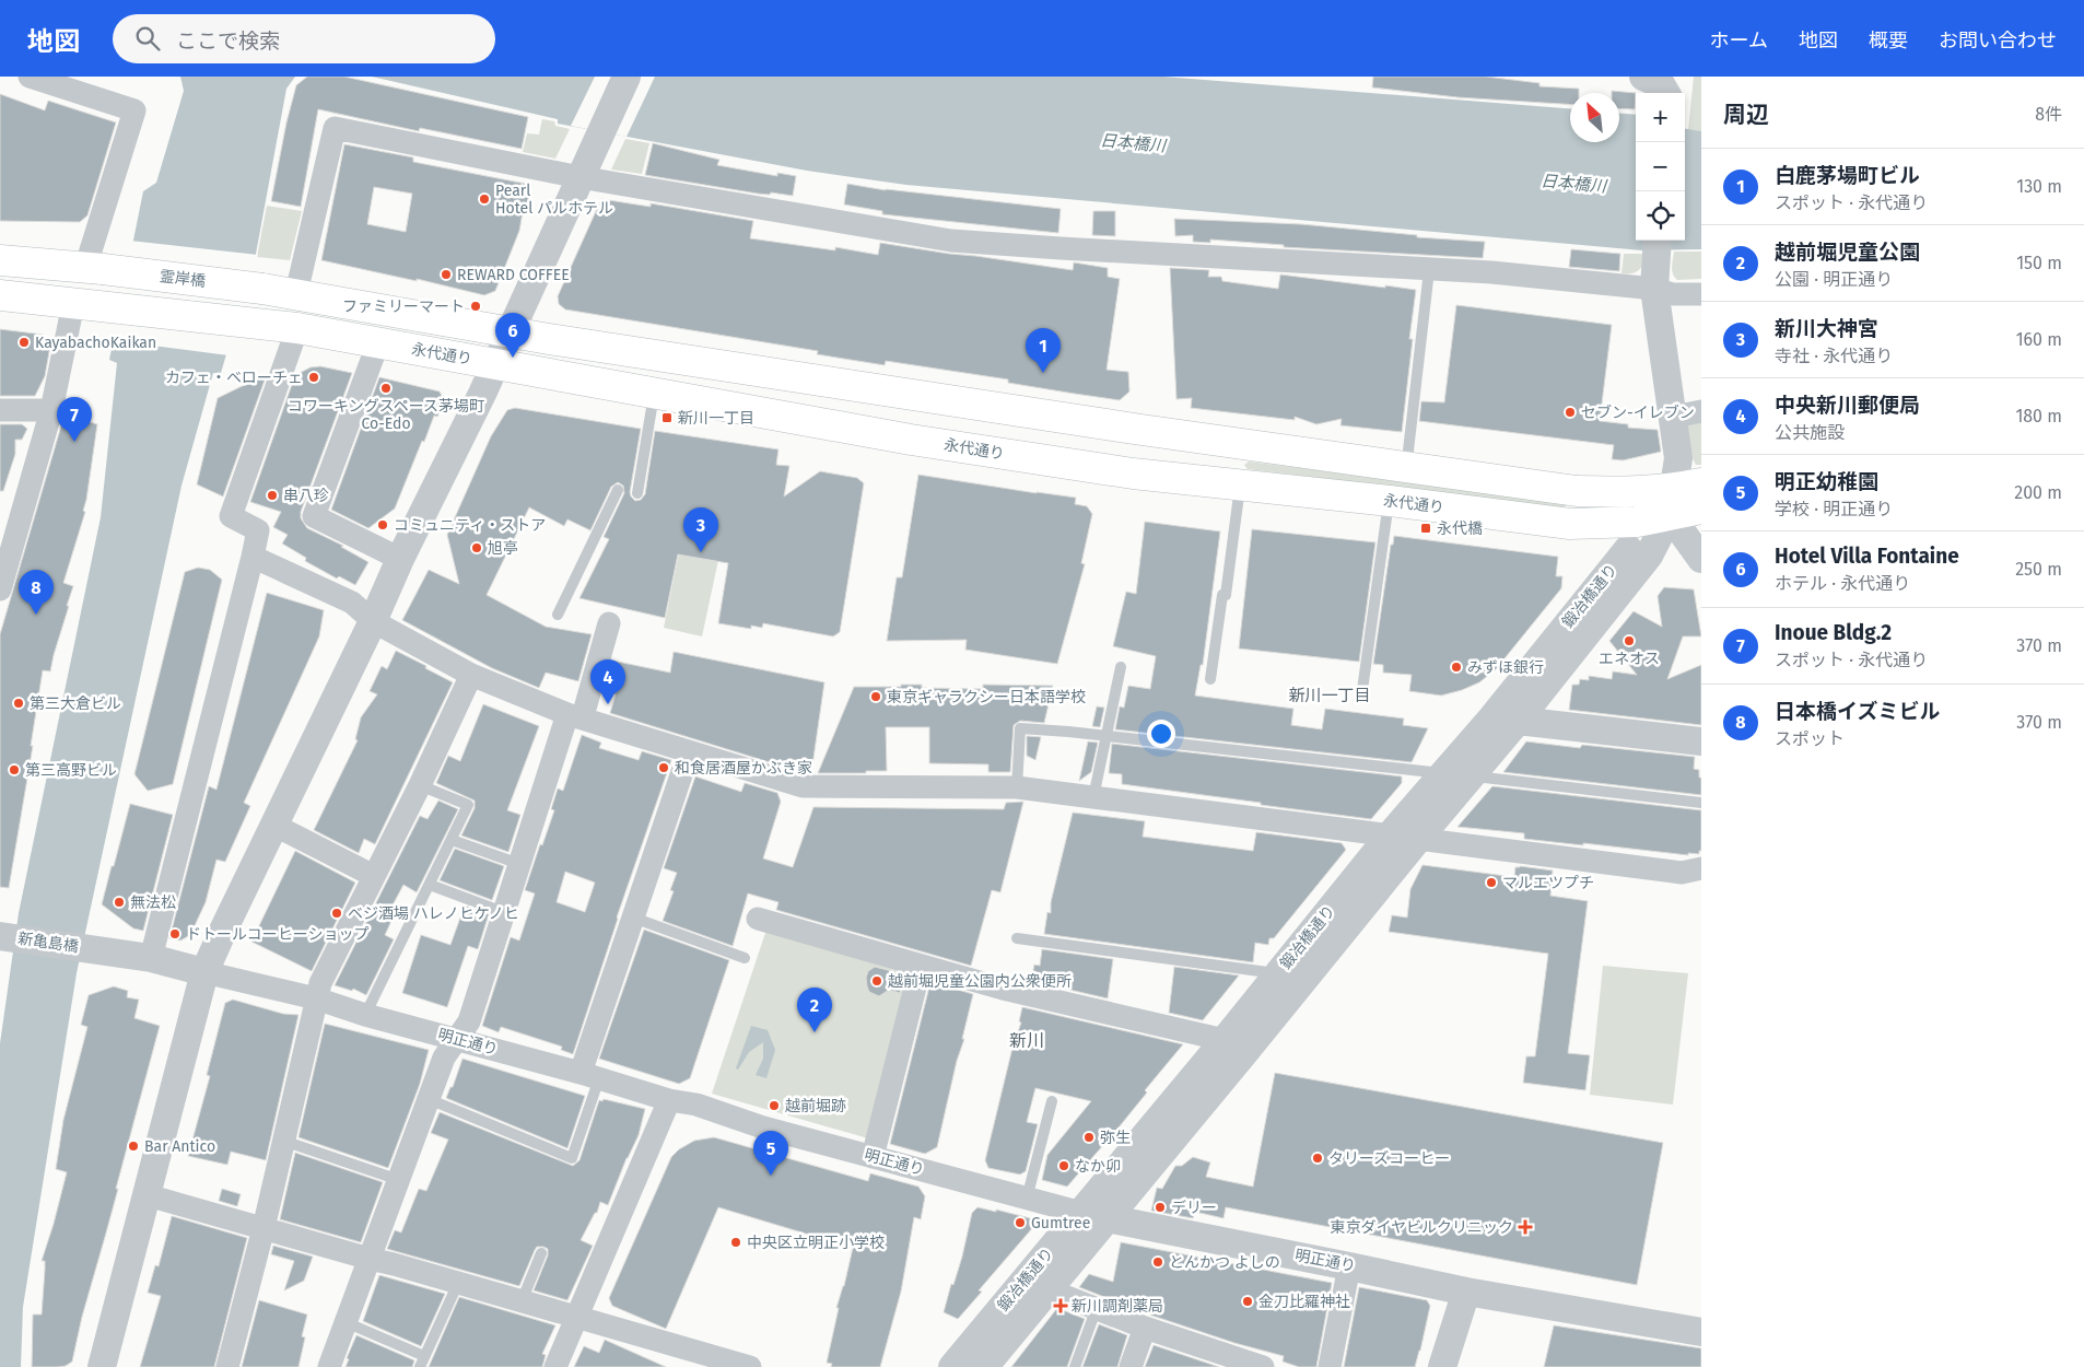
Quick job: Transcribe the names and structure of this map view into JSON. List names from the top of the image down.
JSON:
{
  "streets": {
    "main road": ["霊岸橋", "永代通り"],
    "street": ["鍛冶橋通り", "新亀島橋", "明正通り"]
  },
  "crossings": [
    ["霊岸橋", "永代通り"],
    ["永代通り", "鍛冶橋通り"],
    ["鍛冶橋通り", "明正通り"],
    ["新亀島橋", "明正通り"]
  ],
  "districts": ["新川一丁目", "新川"],
  "water": ["日本橋川"],
  "places": {
    "other": [
      "Pearl Hotel パルホテル",
      "REWARD COFFEE",
      "ファミリーマート",
      "KayabachoKaikan",
      "カフェ・ベローチェ",
      "コワーキングスペース茅場町 Co-Edo",
      "セブン-イレブン",
      "串八珍",
      "コミュニティ・ストア",
      "旭亭",
      "エネオス",
      "みずほ銀行",
      "東京ギャラクシー日本語学校",
      "第三大倉ビル",
      "和食居酒屋かぶき家",
      "第三高野ビル",
      "マルエツプチ",
      "無法松",
      "ベジ酒場 ハレノヒケノヒ",
      "ドトールコーヒーショップ",
      "越前堀児童公園内公衆便所",
      "越前堀跡",
      "弥生",
      "Bar Antico",
      "タリーズコーヒー",
      "なか卯",
      "デリー",
      "Gumtree",
      "中央区立明正小学校",
      "とんかつ よしの",
      "金刀比羅神社"
    ],
    "transit": ["新川一丁目", "永代橋"],
    "health": ["東京ダイヤビルクリニック", "新川調剤薬局"]
  },
  "north": "top left",
  "page": {
    "header": "地図",
    "search": "ここで検索",
    "nav": [
      "ホーム",
      "地図",
      "概要",
      "お問い合わせ"
    ],
    "heading": ["周辺", "8件"],
    "map_buttons": ["+", "−"],
    "list": [
      {
        "mark": "1",
        "name": "白鹿茅場町ビル",
        "note": "スポット · 永代通り",
        "value": "130 m"
      },
      {
        "mark": "2",
        "name": "越前堀児童公園",
        "note": "公園 · 明正通り",
        "value": "150 m"
      },
      {
        "mark": "3",
        "name": "新川大神宮",
        "note": "寺社 · 永代通り",
        "value": "160 m"
      },
      {
        "mark": "4",
        "name": "中央新川郵便局",
        "note": "公共施設",
        "value": "180 m"
      },
      {
        "mark": "5",
        "name": "明正幼稚園",
        "note": "学校 · 明正通り",
        "value": "200 m"
      },
      {
        "mark": "6",
        "name": "Hotel Villa Fontaine",
        "note": "ホテル · 永代通り",
        "value": "250 m"
      },
      {
        "mark": "7",
        "name": "Inoue Bldg.2",
        "note": "スポット · 永代通り",
        "value": "370 m"
      },
      {
        "mark": "8",
        "name": "日本橋イズミビル",
        "note": "スポット",
        "value": "370 m"
      }
    ],
    "pins": [
      "6",
      "1",
      "7",
      "3",
      "8",
      "4",
      "2",
      "5"
    ]
  }
}
